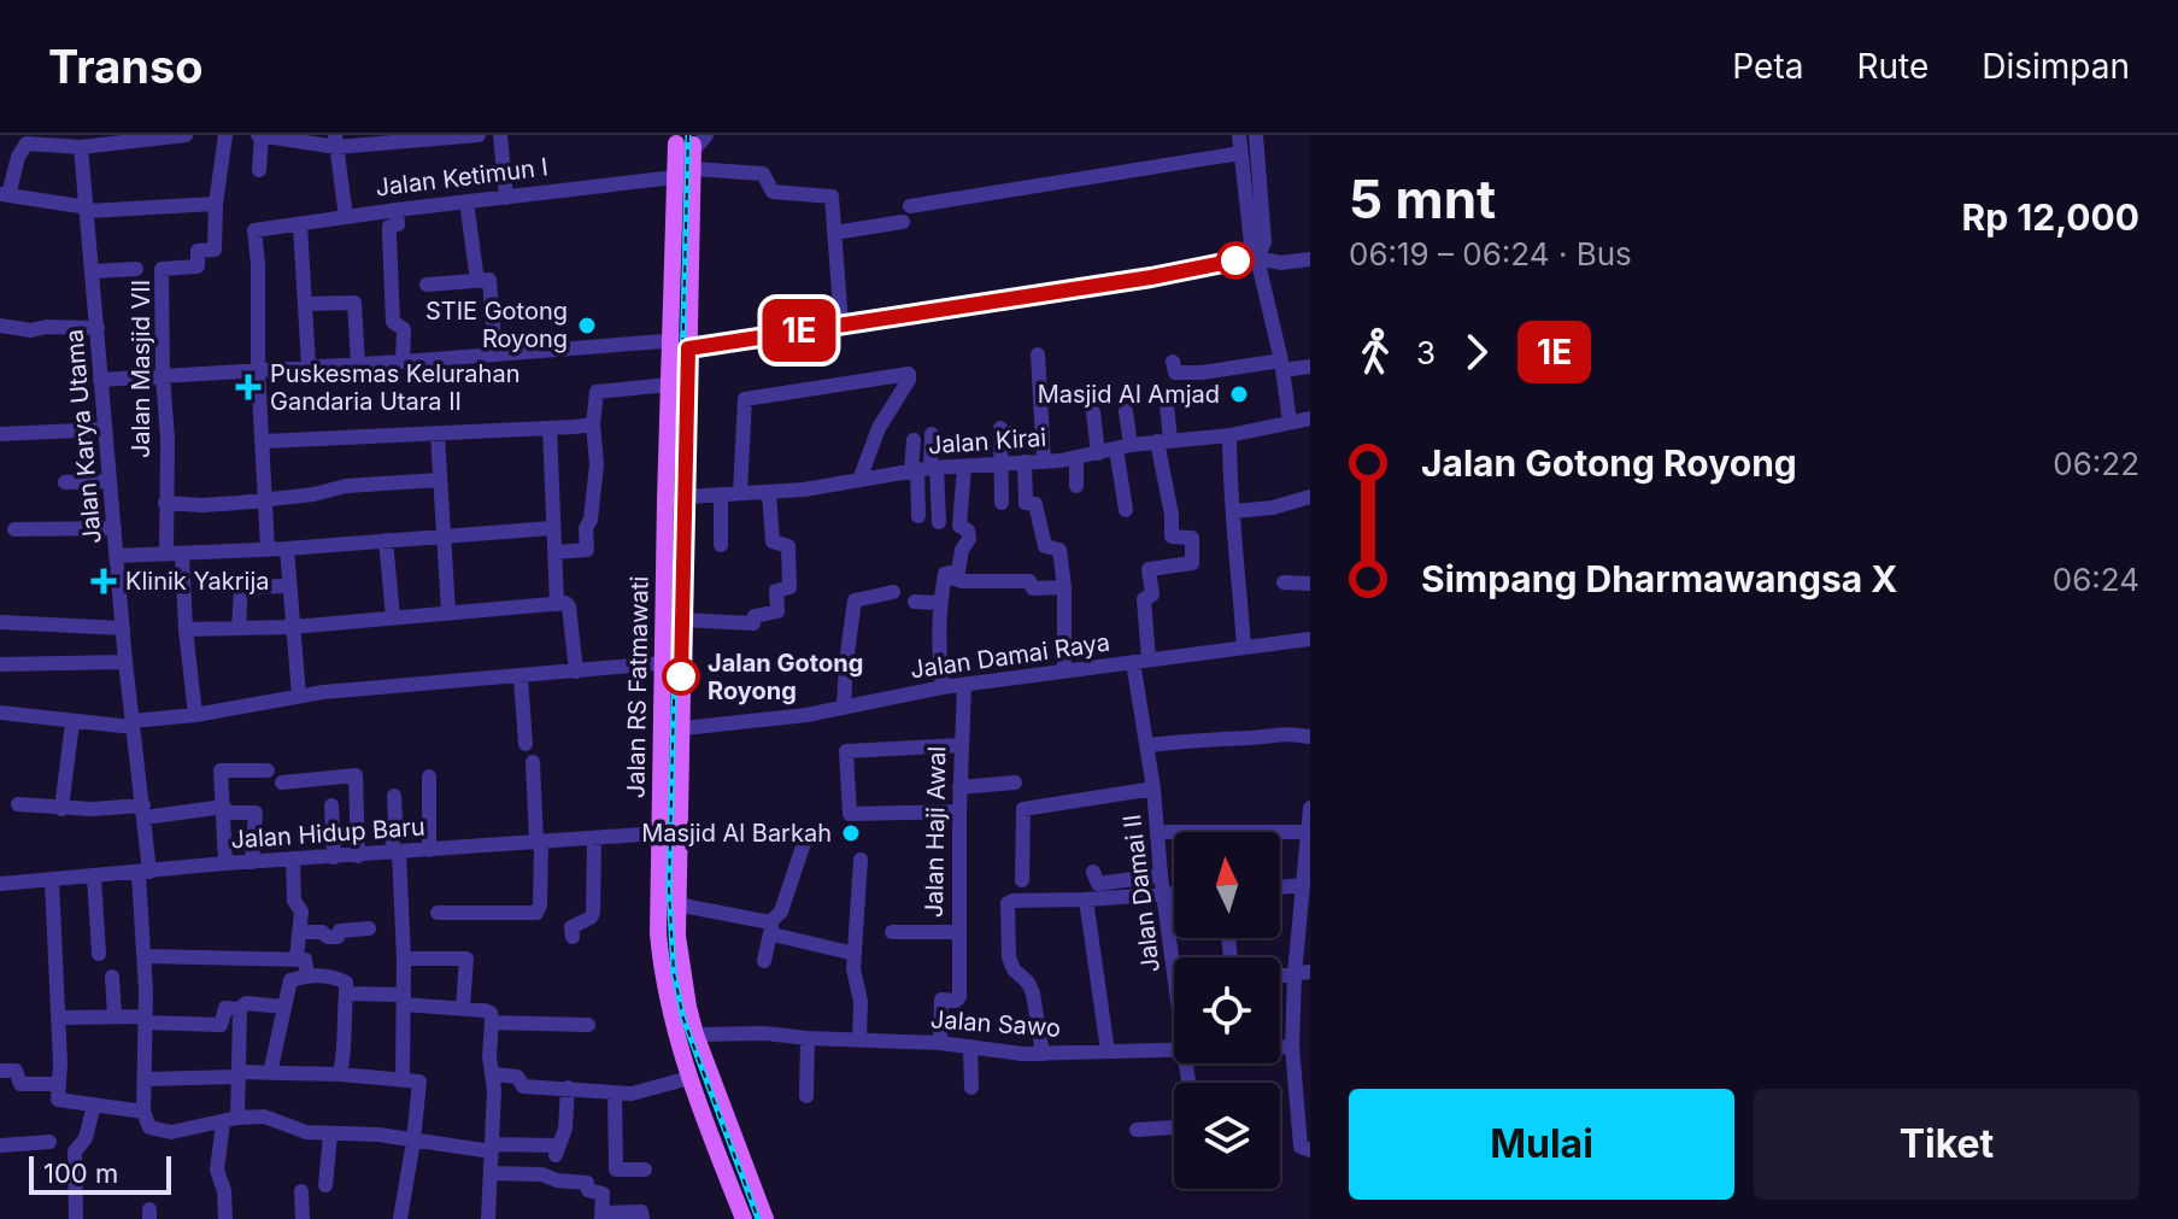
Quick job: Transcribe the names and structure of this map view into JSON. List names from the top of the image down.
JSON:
{
  "streets": {
    "main road": ["Jalan RS Fatmawati"],
    "street": [
      "Jalan Ketimun I",
      "Jalan Masjid VII",
      "Jalan Karya Utama",
      "Jalan Kirai",
      "Jalan Damai Raya",
      "Jalan Haji Awal",
      "Jalan Hidup Baru",
      "Jalan Damai II",
      "Jalan Sawo"
    ]
  },
  "crossings": [
    ["Jalan Ketimun I", "Jalan RS Fatmawati"],
    ["Jalan Karya Utama", "Jalan Hidup Baru"],
    ["Jalan Kirai", "Jalan RS Fatmawati"],
    ["Jalan Kirai", "Jalan Damai II"],
    ["Jalan Damai Raya", "Jalan RS Fatmawati"],
    ["Jalan Damai Raya", "Jalan Haji Awal"],
    ["Jalan Damai Raya", "Jalan Damai II"],
    ["Jalan RS Fatmawati", "Jalan Hidup Baru"],
    ["Jalan RS Fatmawati", "Jalan Sawo"],
    ["Jalan Haji Awal", "Jalan Sawo"]
  ],
  "places": {
    "other": [
      "STIE Gotong Royong",
      "Masjid Al Amjad",
      "Jalan Gotong Royong",
      "Masjid Al Barkah"
    ],
    "health": ["Puskesmas Kelurahan Gandaria Utara II", "Klinik Yakrija"]
  },
  "lines": ["bus line 1E"],
  "scale_bar": "100 m",
  "north": "top",
  "page": {
    "header": "Transo",
    "nav": ["Peta", "Rute", "Disimpan"],
    "on_map": "1E",
    "heading": ["5 mnt", "06:19 – 06:24 · Bus", "Rp 12,000"],
    "legs": ["3", "1E"],
    "list": [
      {
        "name": "Jalan Gotong Royong",
        "value": "06:22"
      },
      {
        "name": "Simpang Dharmawangsa X",
        "value": "06:24"
      }
    ],
    "buttons": ["Mulai", "Tiket"],
    "scale": "100 m"
  }
}
